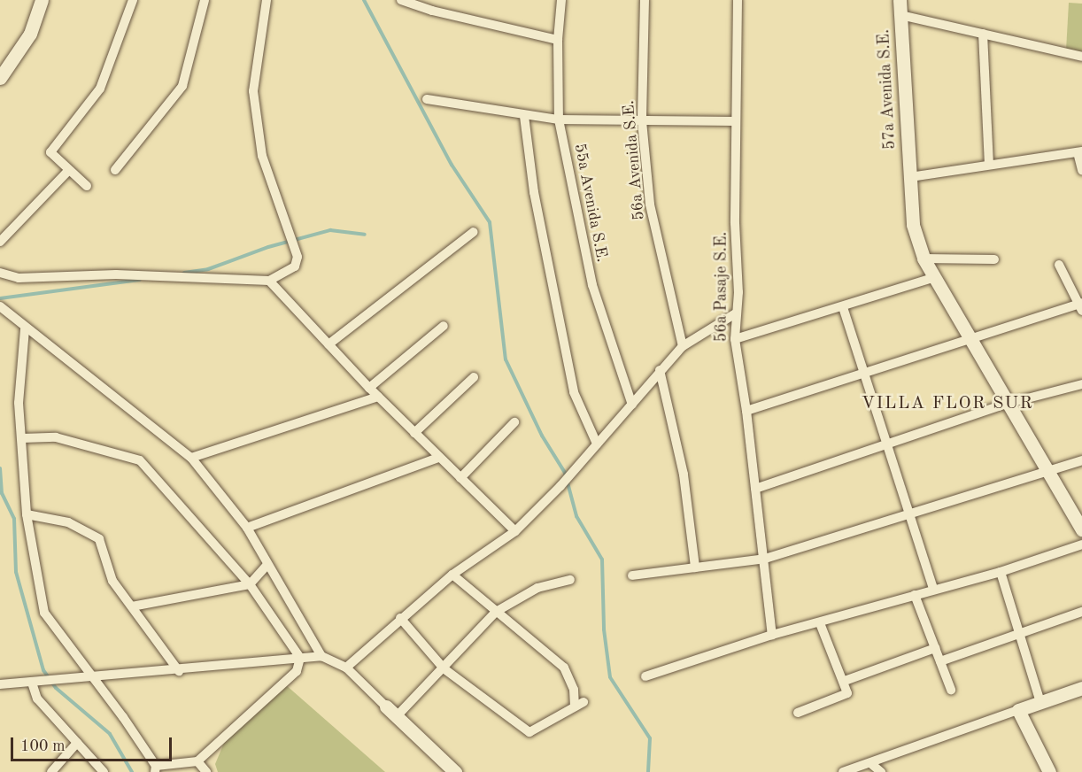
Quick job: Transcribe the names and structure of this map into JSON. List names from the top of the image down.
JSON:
{
  "streets": {
    "street": [
      "57a Avenida S.E.",
      "56a Avenida S.E.",
      "55a Avenida S.E.",
      "56a Pasaje S.E."
    ]
  },
  "districts": ["VILLA FLOR SUR"],
  "scale_bar": "100 m"
}
